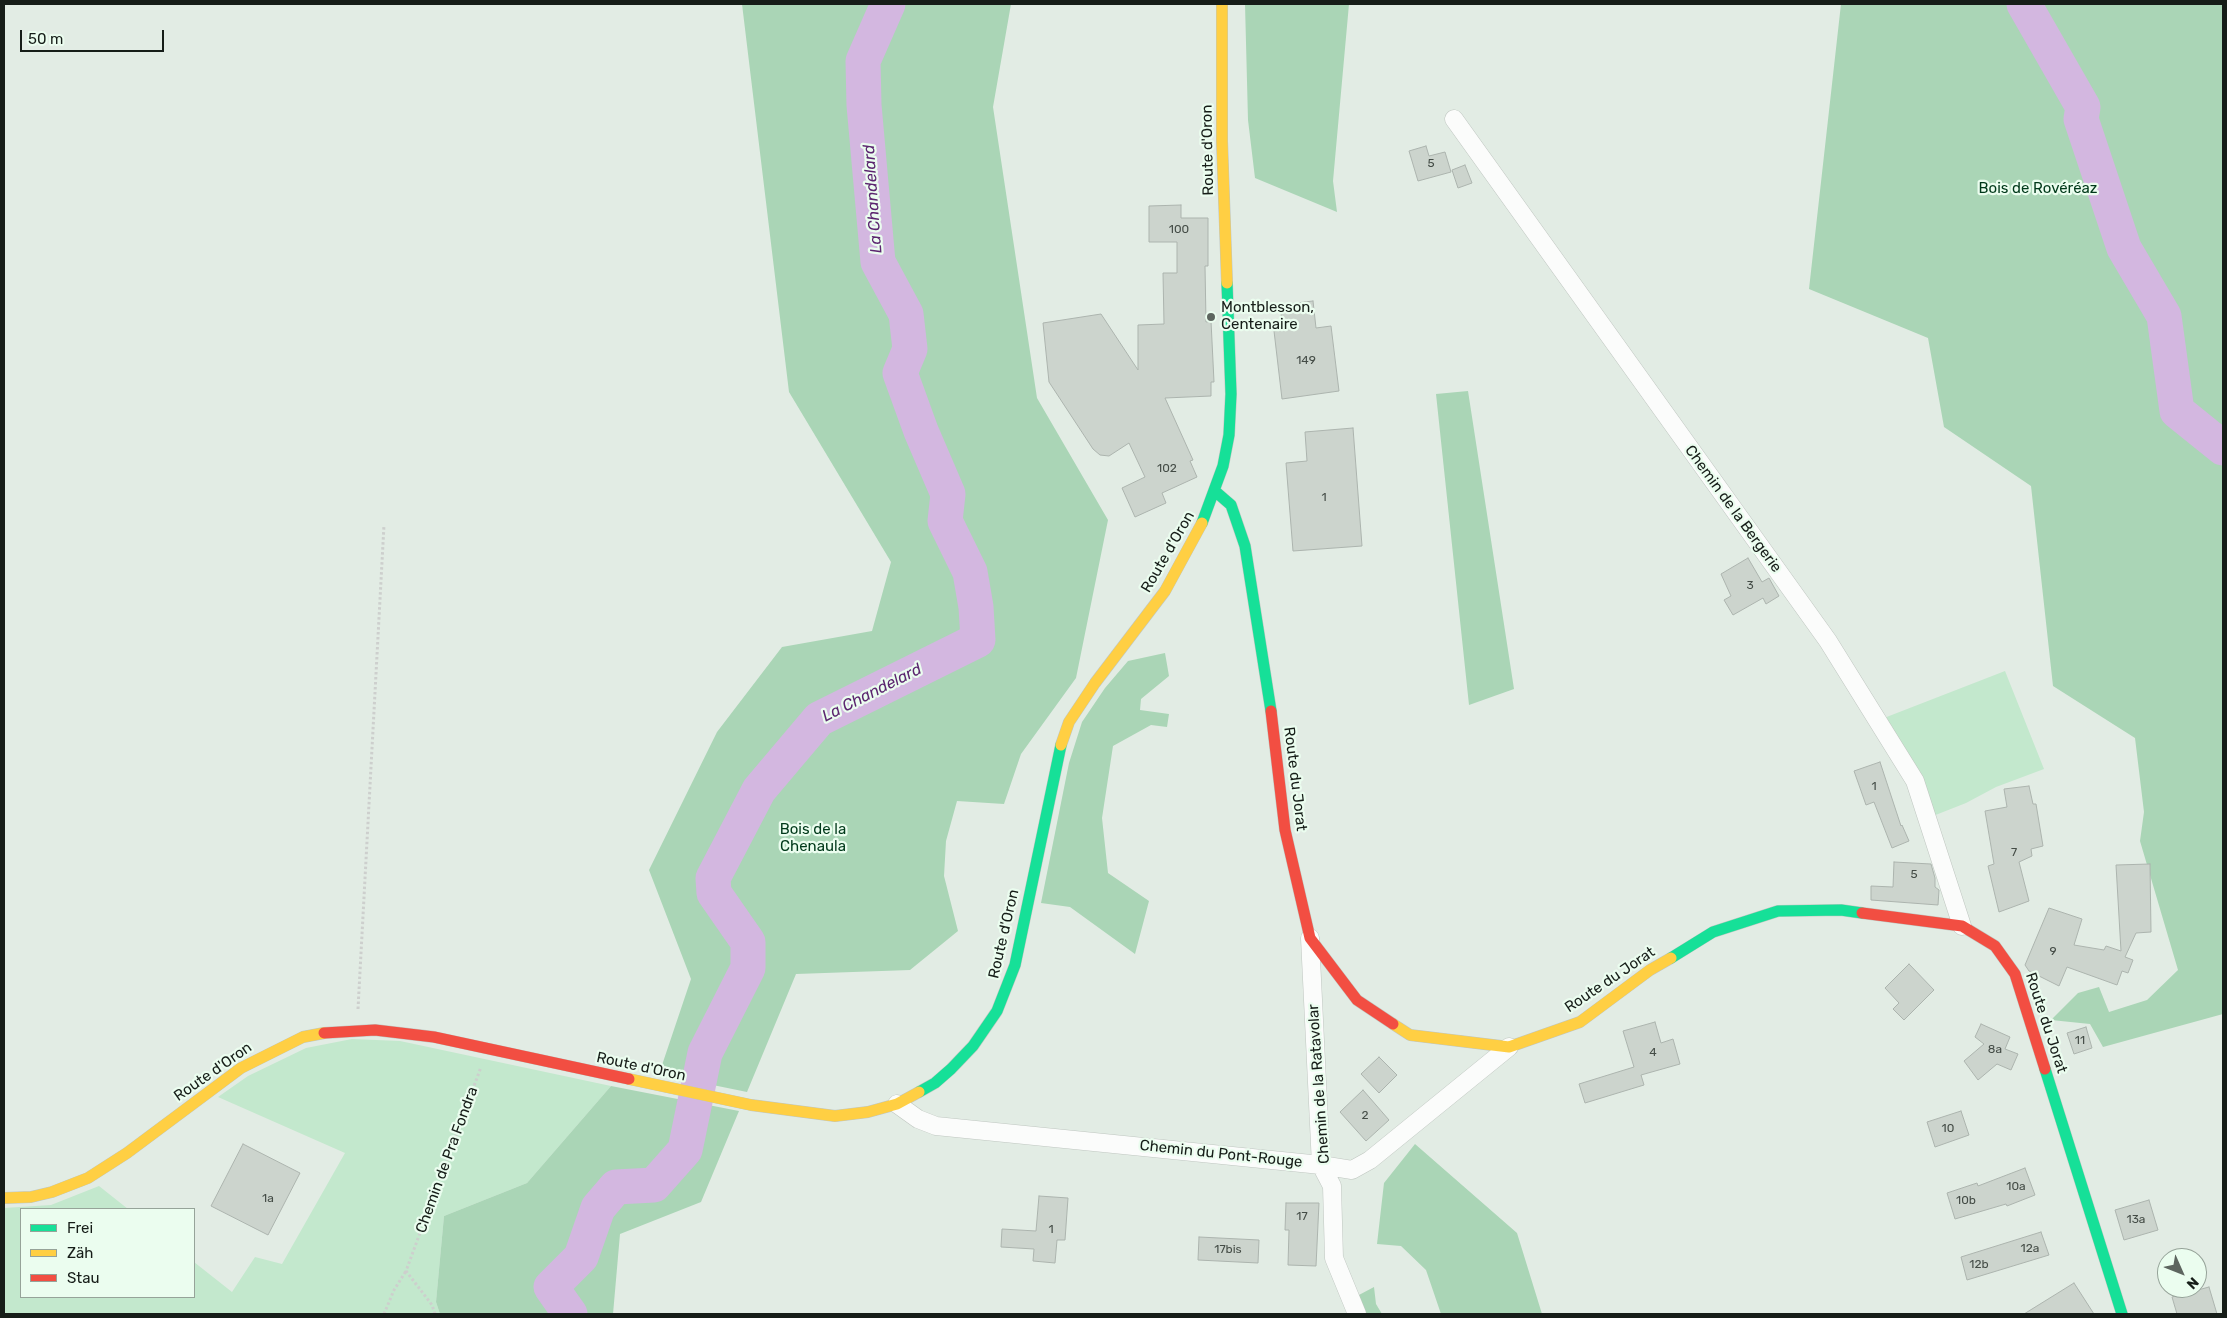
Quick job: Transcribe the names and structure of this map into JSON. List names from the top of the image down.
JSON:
{
  "streets": {
    "main road": ["Route d'Oron", "Route du Jorat"],
    "street": ["Chemin de la Bergerie", "Chemin de la Ratavolar", "Chemin du Pont-Rouge"],
    "path": ["Chemin de Pra Fondra"]
  },
  "crossings": [
    ["Route d'Oron", "Route du Jorat"],
    ["Route d'Oron", "Chemin du Pont-Rouge"],
    ["Route d'Oron", "Chemin de Pra Fondra"],
    ["Chemin de la Bergerie", "Route du Jorat"],
    ["Route du Jorat", "Chemin de la Ratavolar"],
    ["Route du Jorat", "Chemin du Pont-Rouge"],
    ["Chemin de la Ratavolar", "Chemin du Pont-Rouge"]
  ],
  "water": ["La Chandelard"],
  "parks": ["Bois de Rovéréaz", "Bois de la Chenaula"],
  "places": ["Montblesson, Centenaire"],
  "house_numbers": [
    "5",
    "100",
    "149",
    "102",
    "1",
    "3",
    "1",
    "7",
    "5",
    "9",
    "11",
    "8a",
    "4",
    "2",
    "10",
    "10a",
    "1a",
    "10b",
    "17",
    "13a",
    "1",
    "12a",
    "17bis",
    "12b"
  ],
  "legend": ["Frei", "Zäh", "Stau"],
  "scale_bar": "50 m",
  "north": "bottom right"
}
